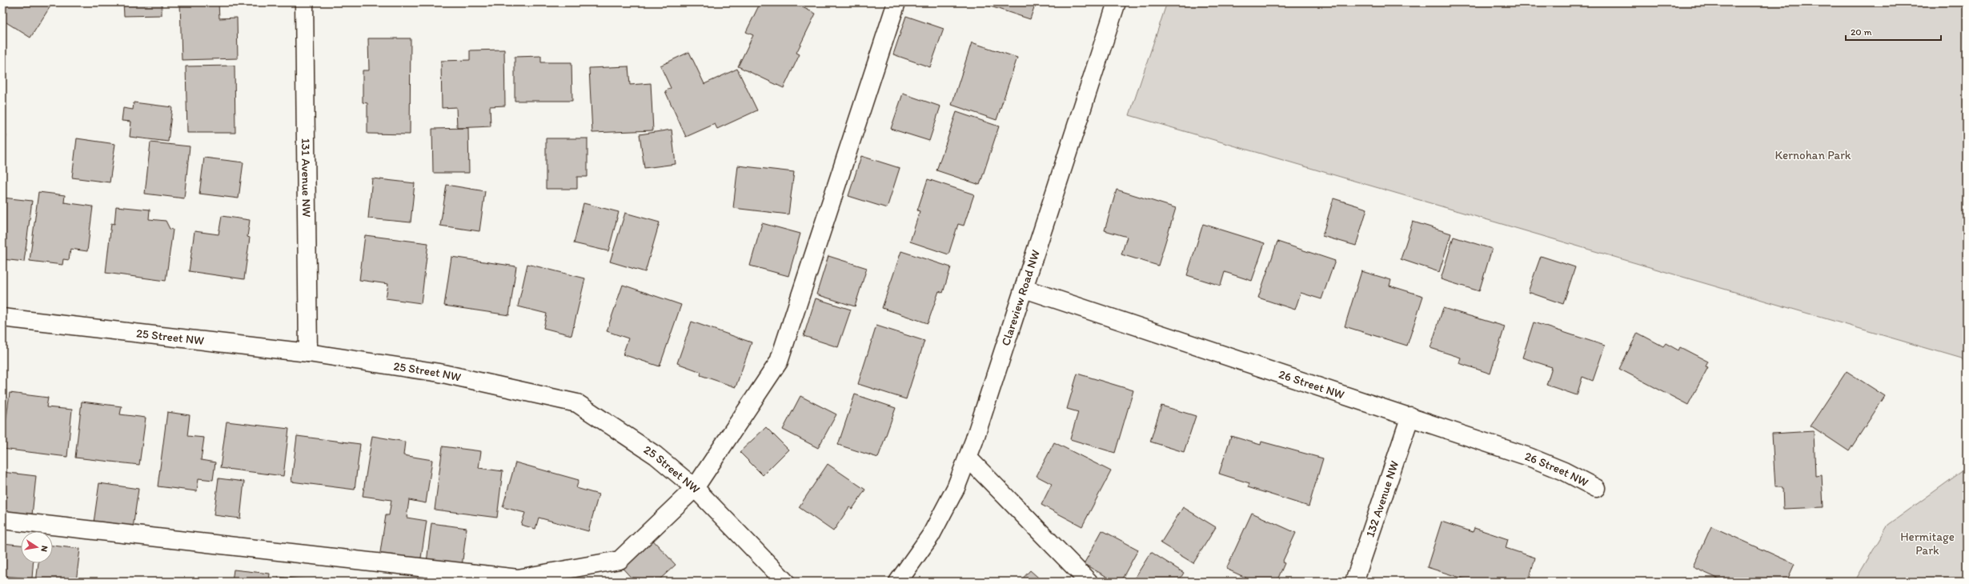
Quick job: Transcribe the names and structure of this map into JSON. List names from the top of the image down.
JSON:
{
  "streets": {
    "street": [
      "131 Avenue NW",
      "Clareview Road NW",
      "25 Street NW",
      "26 Street NW",
      "132 Avenue NW"
    ]
  },
  "crossings": [
    ["131 Avenue NW", "25 Street NW"],
    ["Clareview Road NW", "26 Street NW"],
    ["26 Street NW", "132 Avenue NW"]
  ],
  "parks": ["Kernohan Park", "Hermitage Park"],
  "scale_bar": "20 m",
  "north": "right"
}
